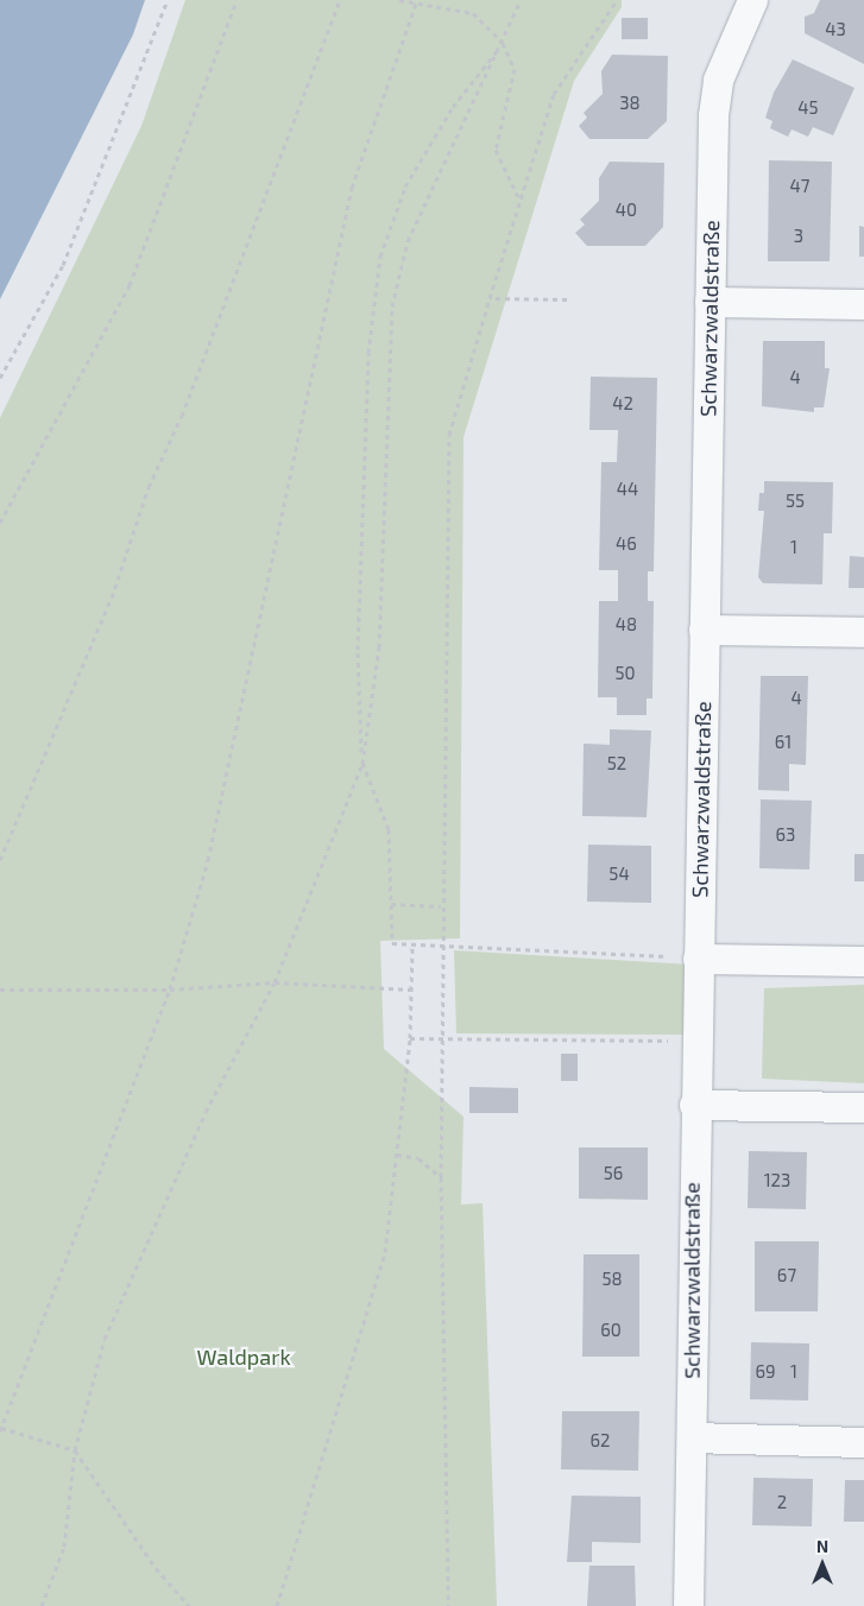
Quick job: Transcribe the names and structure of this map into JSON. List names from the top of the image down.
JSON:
{
  "streets": {
    "street": ["Schwarzwaldstraße"]
  },
  "parks": ["Waldpark"],
  "house_numbers": [
    "43",
    "38",
    "45",
    "47",
    "40",
    "3",
    "4",
    "42",
    "44",
    "55",
    "46",
    "1",
    "48",
    "50",
    "4",
    "61",
    "52",
    "63",
    "54",
    "56",
    "123",
    "67",
    "58",
    "60",
    "69",
    "1",
    "62",
    "2"
  ],
  "north": "top"
}
